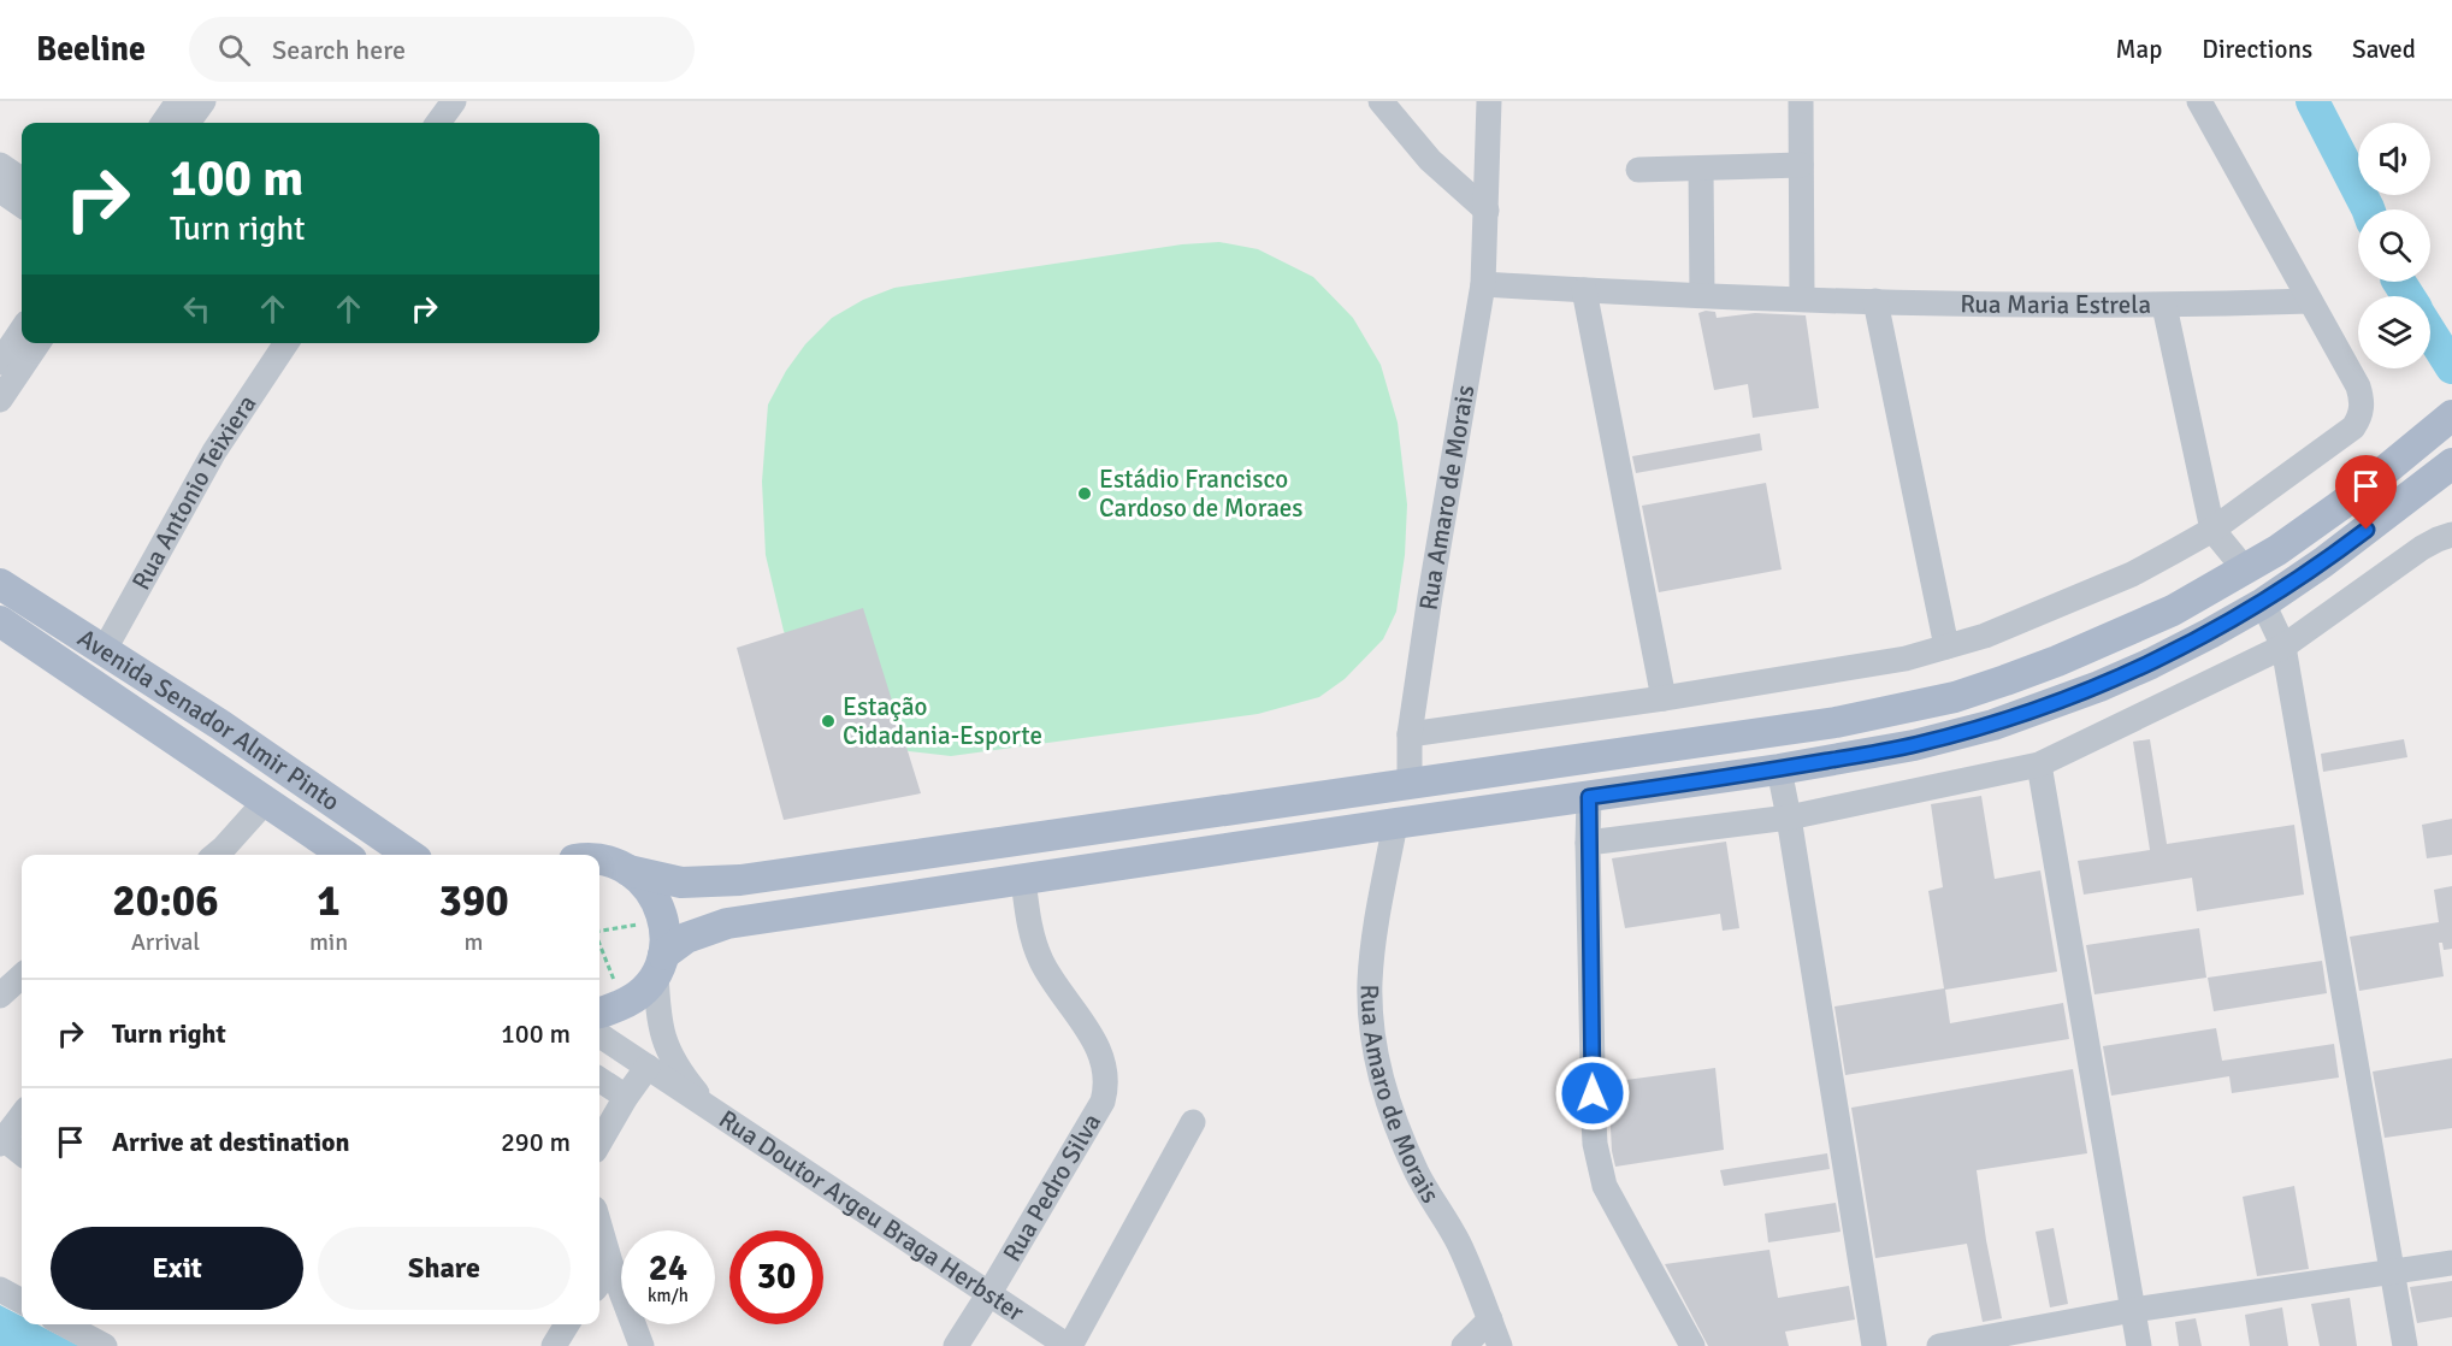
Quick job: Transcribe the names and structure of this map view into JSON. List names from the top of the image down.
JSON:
{
  "streets": {
    "main road": ["Avenida Senador Almir Pinto"],
    "street": [
      "Rua Maria Estrela",
      "Rua Antonio Teixiera",
      "Rua Amaro de Morais",
      "Rua Pedro Silva",
      "Rua Doutor Argeu Braga Herbster"
    ]
  },
  "crossings": [
    ["Rua Maria Estrela", "Rua Amaro de Morais"],
    ["Rua Antonio Teixiera", "Avenida Senador Almir Pinto"],
    ["Rua Pedro Silva", "Rua Doutor Argeu Braga Herbster"]
  ],
  "places": ["Estádio Francisco Cardoso de Moraes", "Estação Cidadania-Esporte"],
  "page": {
    "header": "Beeline",
    "search": "Search here",
    "nav": ["Map", "Directions", "Saved"],
    "turn": ["100 m", "Turn right"],
    "eta": [
      "20:06",
      "Arrival",
      "1",
      "min",
      "390",
      "m"
    ],
    "list": [
      {
        "name": "Turn right",
        "value": "100 m"
      },
      {
        "name": "Arrive at destination",
        "value": "290 m"
      }
    ],
    "buttons": ["Exit", "Share"],
    "speed": "24 km/h",
    "limit": "30"
  }
}
